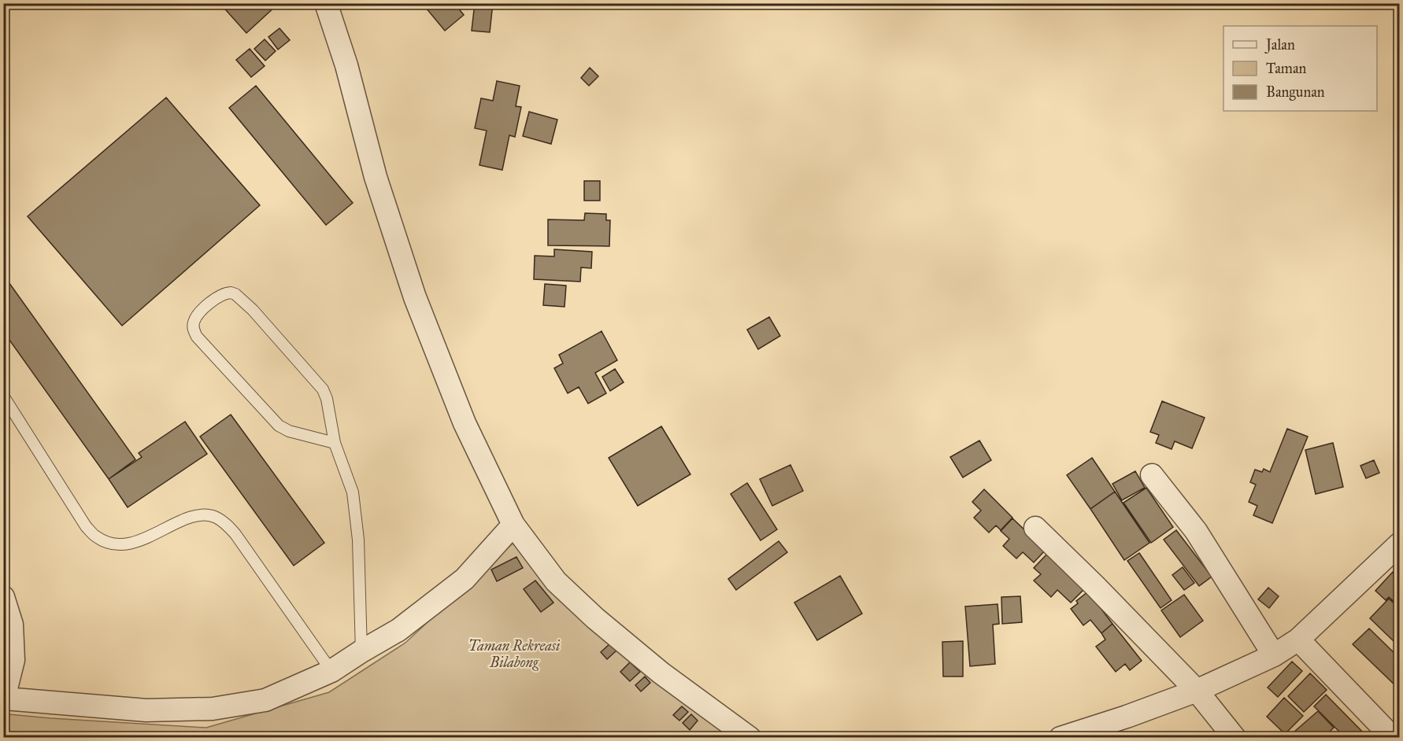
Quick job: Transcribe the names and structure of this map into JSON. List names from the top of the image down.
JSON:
{
  "parks": ["Taman Rekreasi Bilabong"],
  "legend": ["Jalan", "Taman", "Bangunan"]
}
